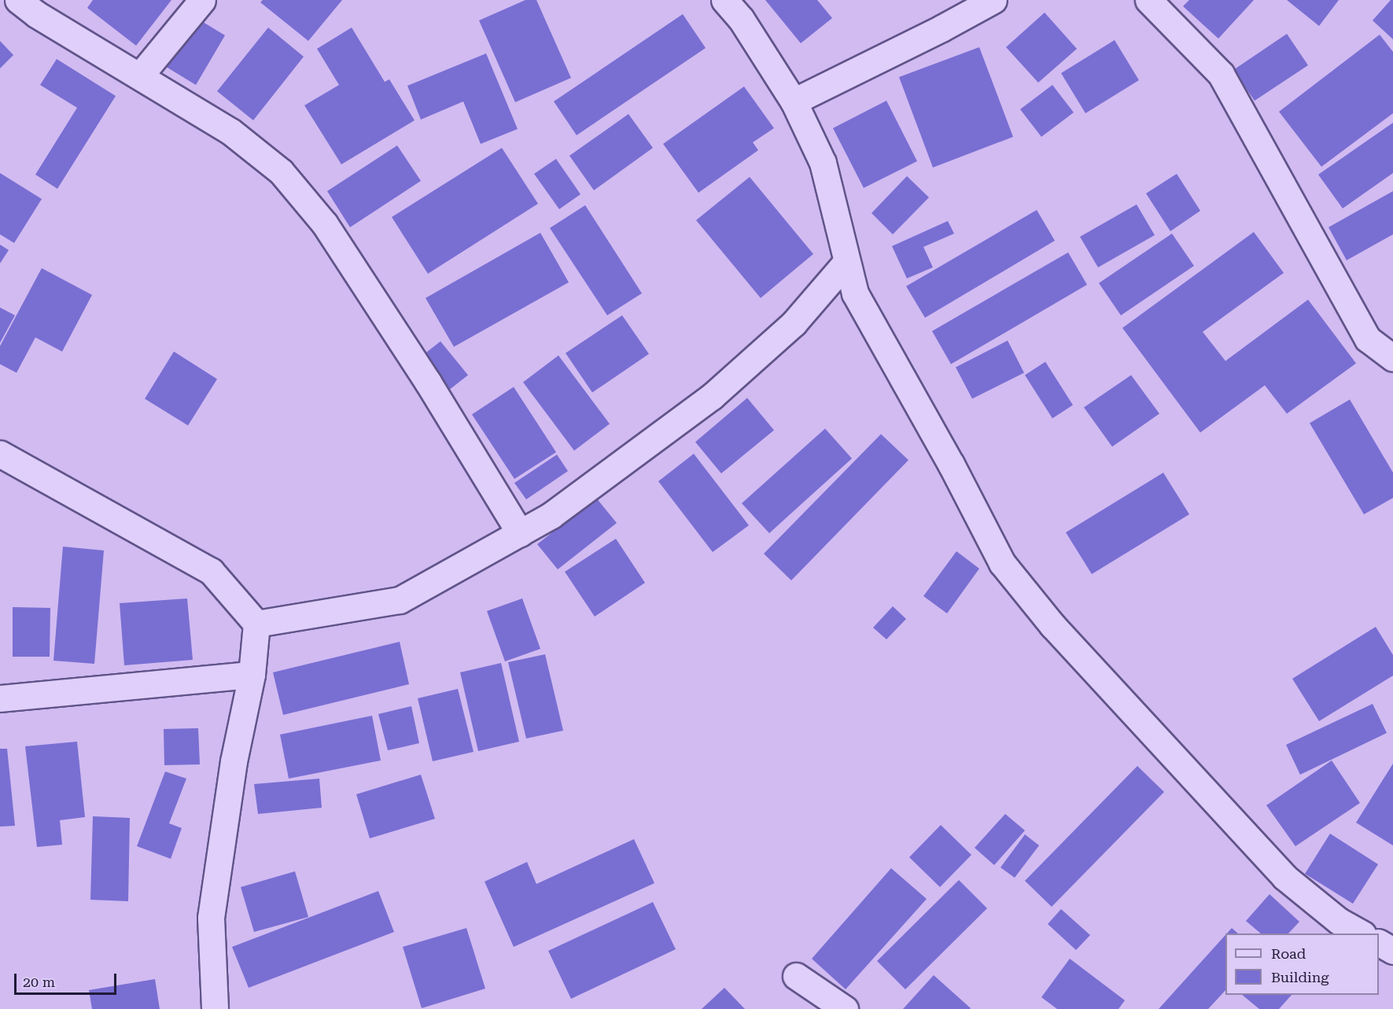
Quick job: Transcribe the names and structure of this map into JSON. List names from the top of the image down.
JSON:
{
  "legend": ["Road", "Building"],
  "scale_bar": "20 m"
}
